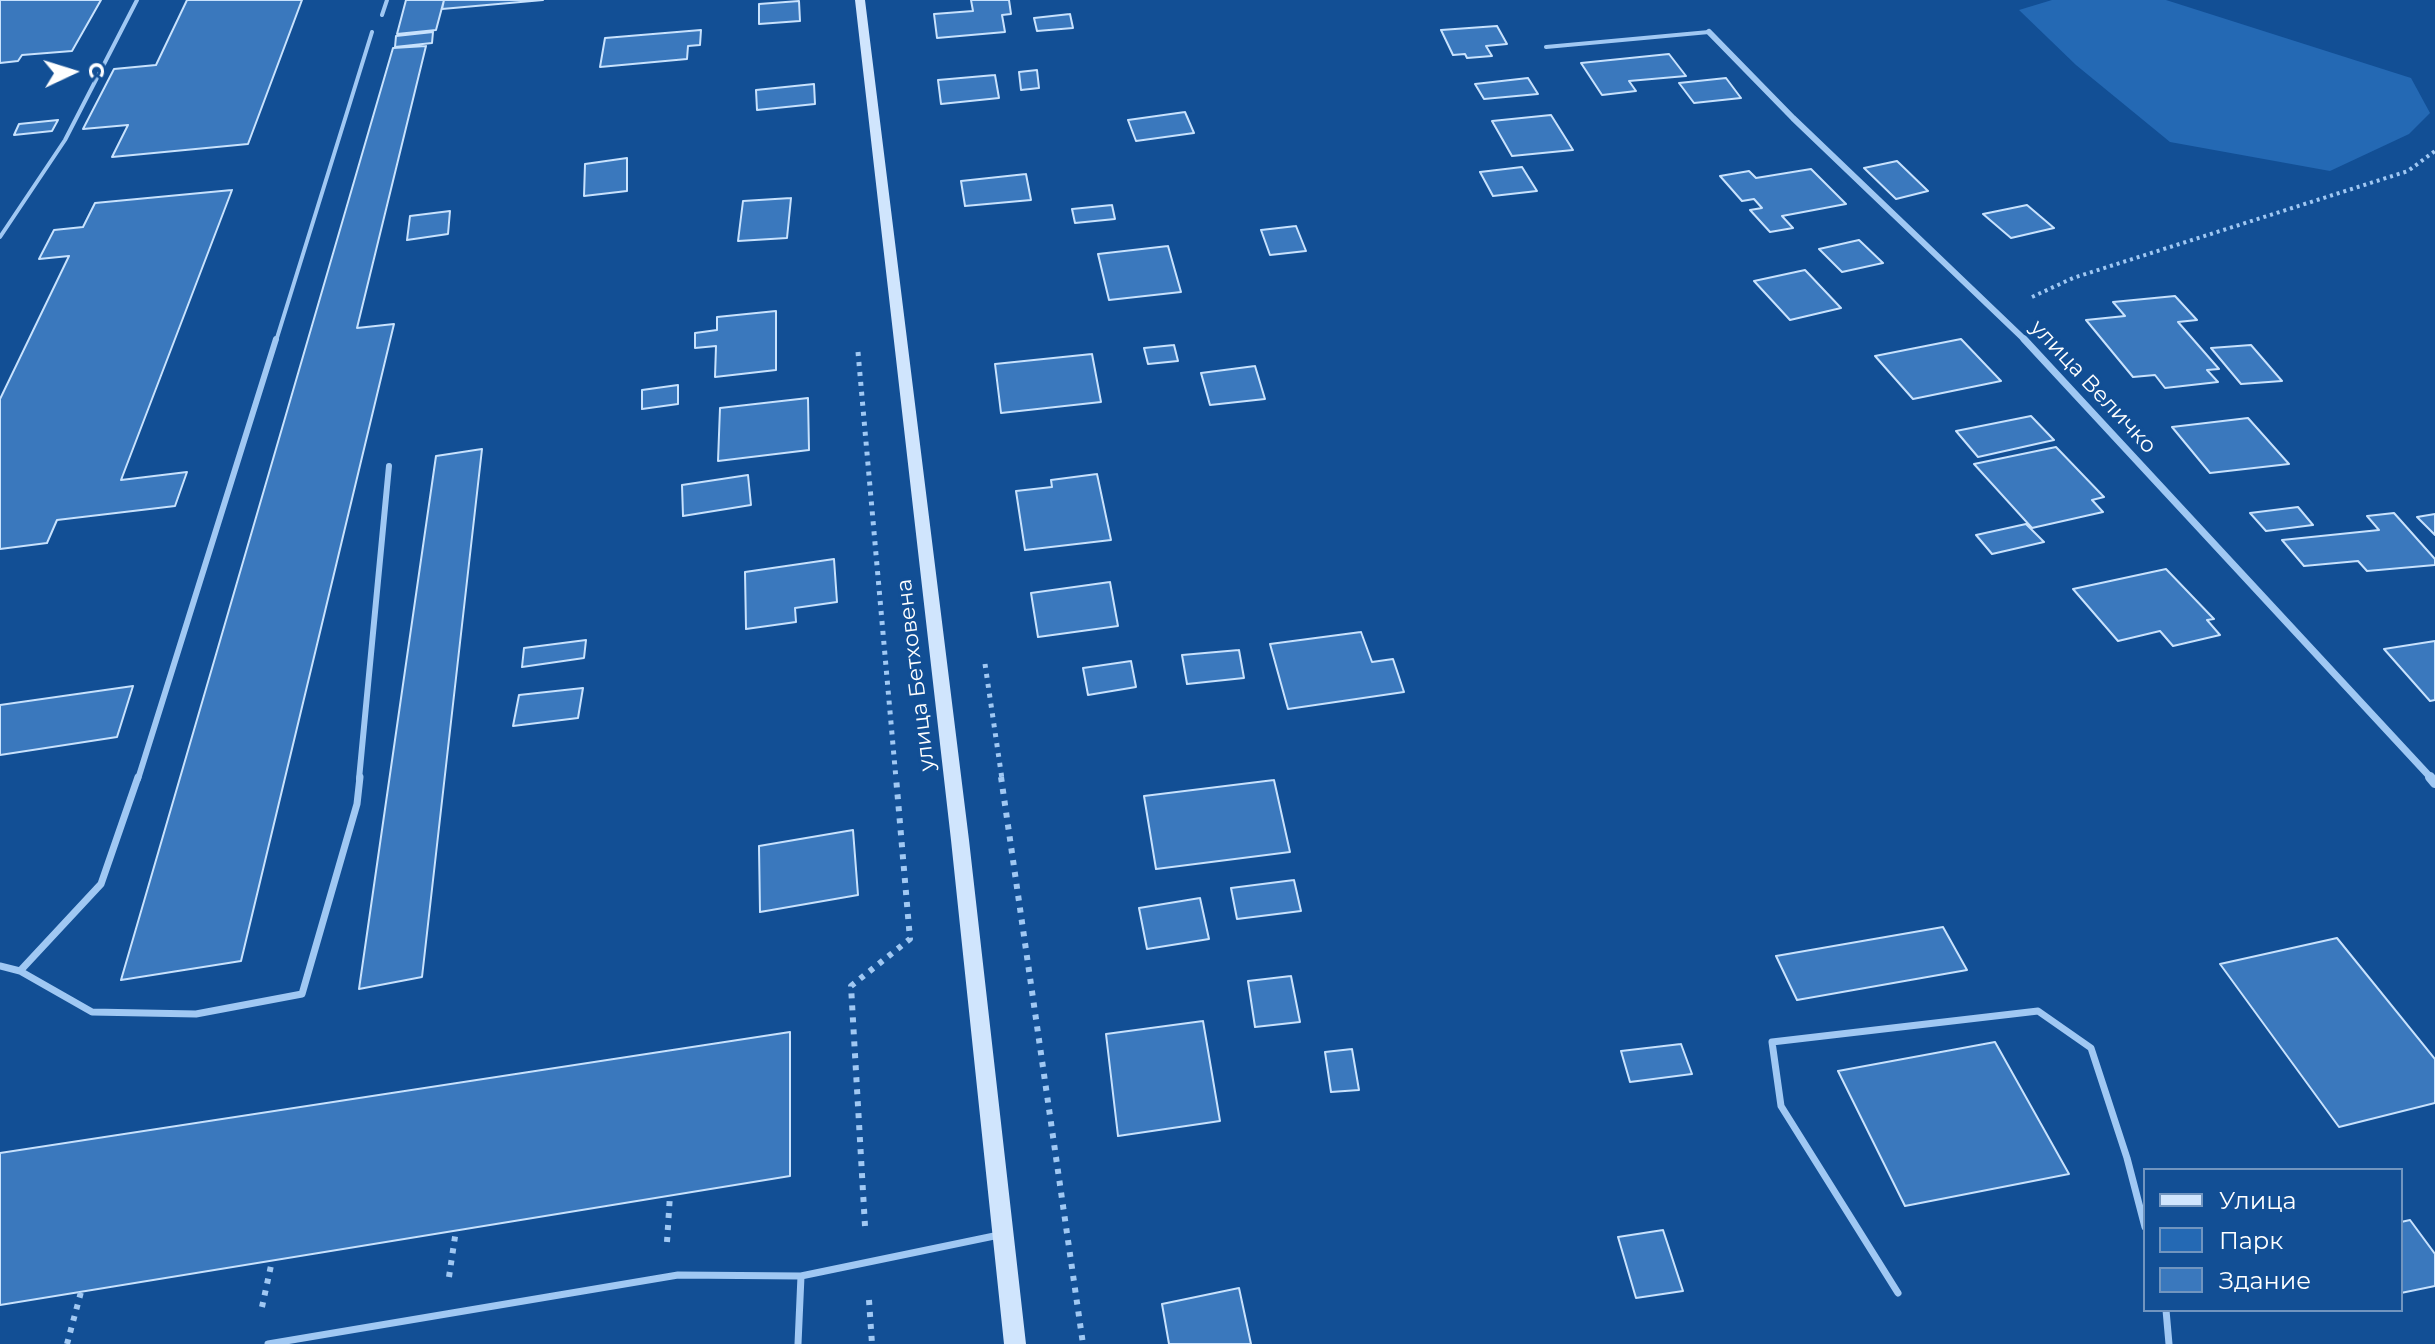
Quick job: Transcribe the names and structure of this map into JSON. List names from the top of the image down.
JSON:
{
  "streets": {
    "main road": ["улица Бетховена"],
    "street": ["улица Величко"]
  },
  "legend": ["Улица", "Парк", "Здание"],
  "north": "right"
}
